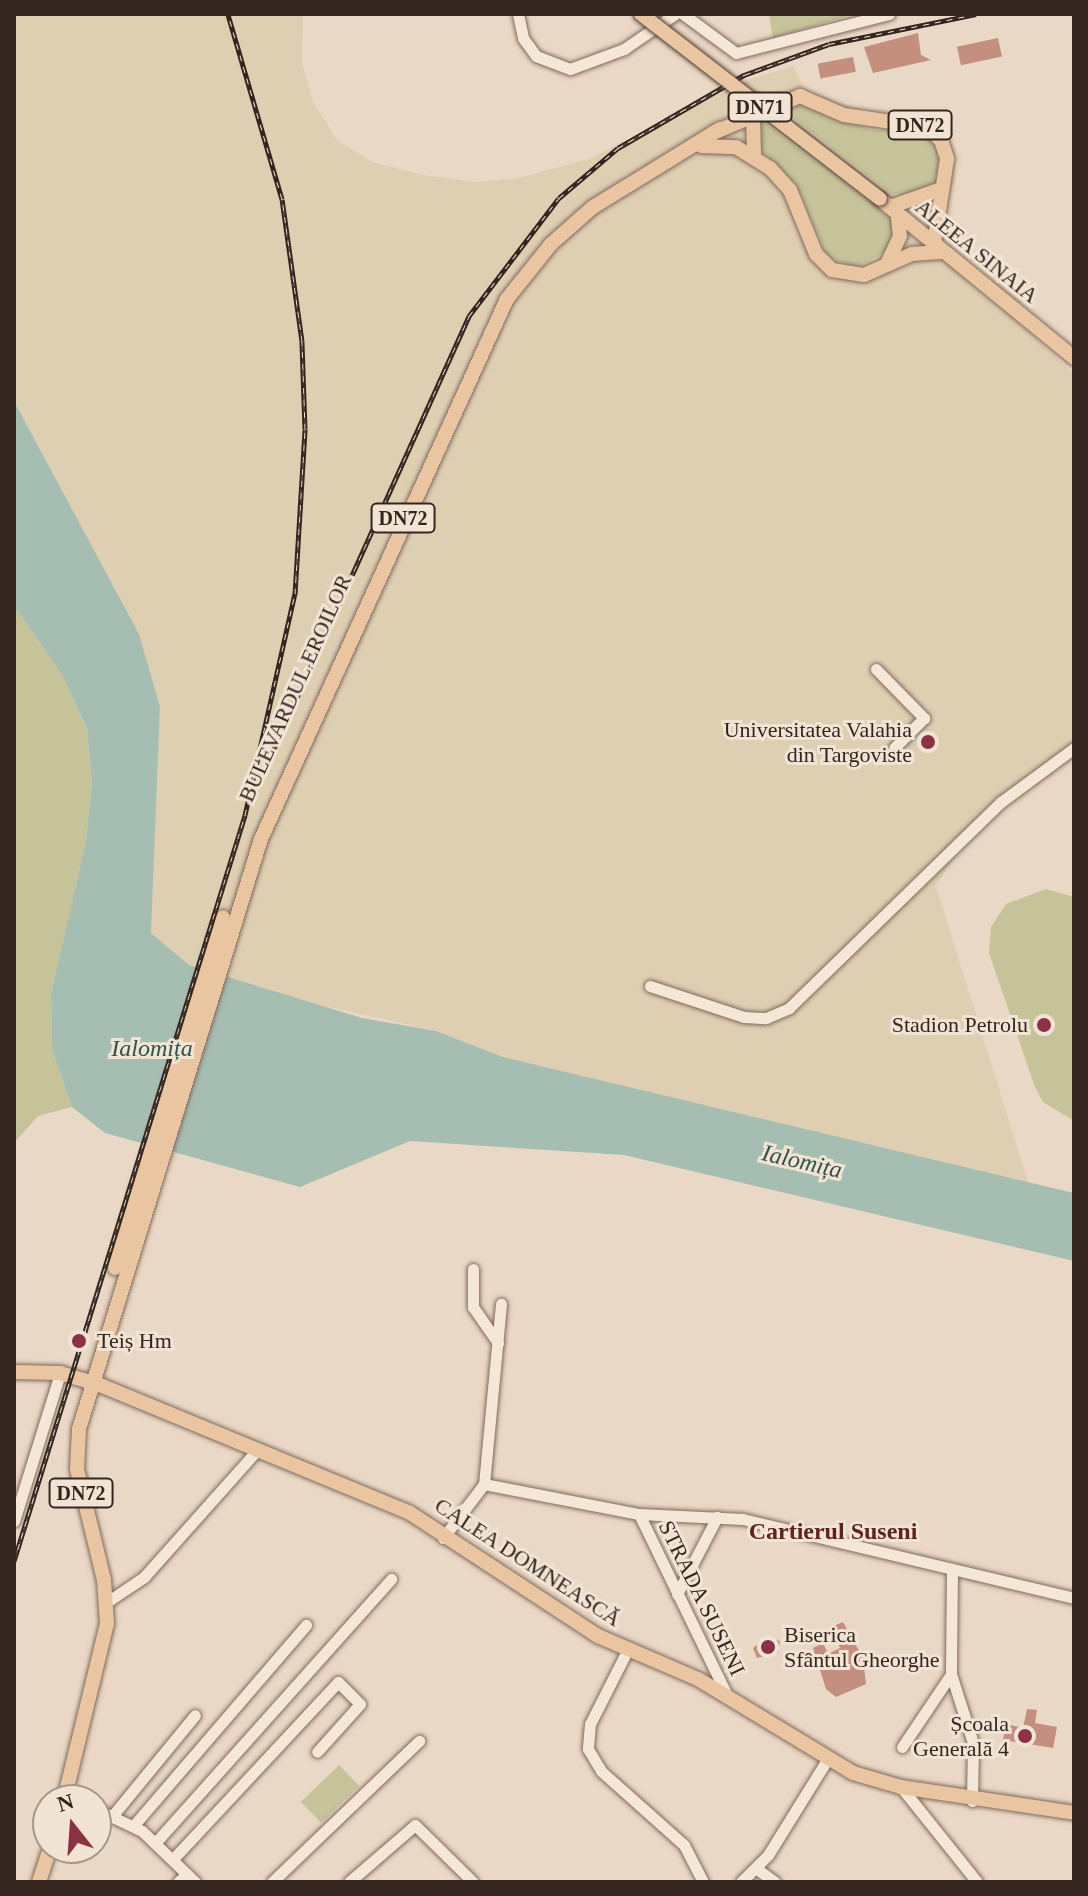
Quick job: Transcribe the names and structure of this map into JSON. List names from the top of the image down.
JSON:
{
  "streets": {
    "main road": [
      "DN71",
      "DN72",
      "ALEEA SINAIA",
      "BULEVARDUL EROILOR",
      "CALEA DOMNEASCĂ"
    ],
    "street": ["STRADA SUSENI"]
  },
  "crossings": [
    ["DN71", "ALEEA SINAIA"],
    ["DN72", "ALEEA SINAIA"],
    ["DN72", "BULEVARDUL EROILOR"],
    ["BULEVARDUL EROILOR", "CALEA DOMNEASCĂ"],
    ["CALEA DOMNEASCĂ", "STRADA SUSENI"]
  ],
  "districts": ["Cartierul Suseni"],
  "water": ["Ialomița"],
  "places": [
    "Universitatea Valahia din Targoviste",
    "Stadion Petrolu",
    "Teiș Hm",
    "Biserica Sfântul Gheorghe",
    "Școala Generală 4"
  ],
  "north": "top"
}
